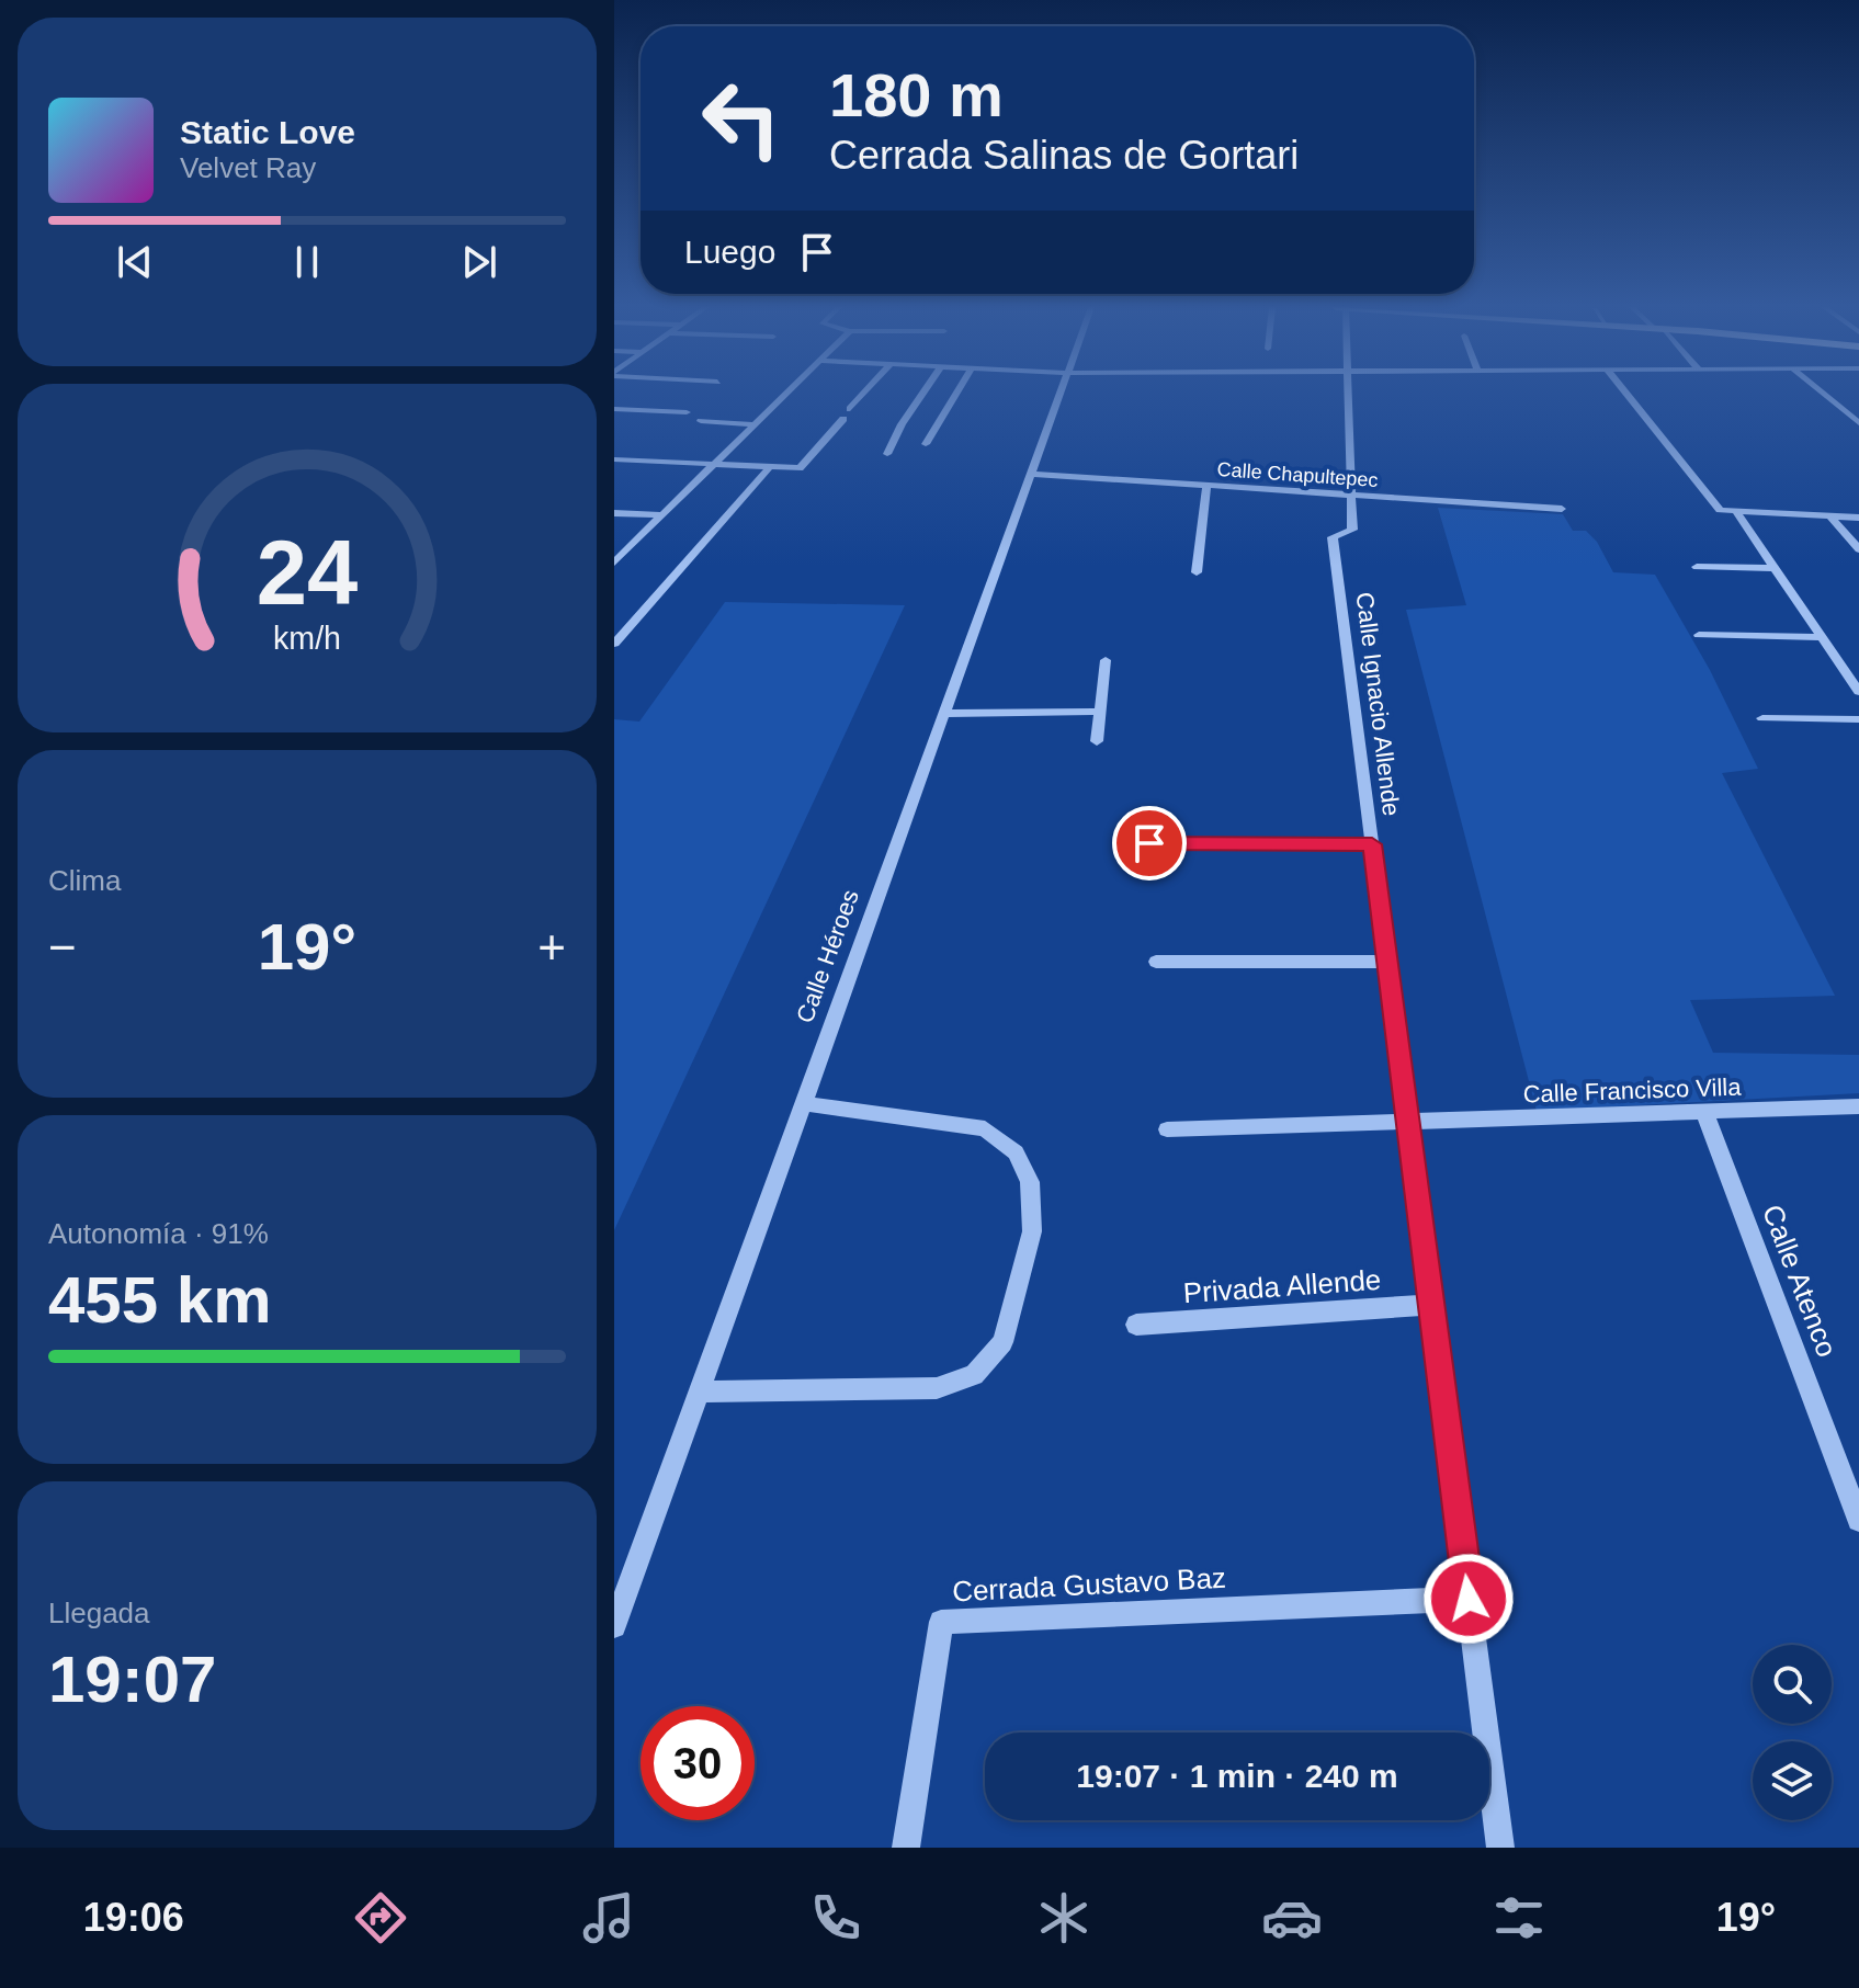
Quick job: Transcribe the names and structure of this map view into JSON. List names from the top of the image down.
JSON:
{
  "streets": {
    "street": [
      "Calle Chapultepec",
      "Calle Ignacio Allende",
      "Calle Héroes",
      "Calle Francisco Villa",
      "Calle Atenco",
      "Privada Allende",
      "Cerrada Gustavo Baz"
    ]
  },
  "crossings": [
    ["Calle Chapultepec", "Calle Ignacio Allende"],
    ["Calle Chapultepec", "Calle Héroes"],
    ["Calle Ignacio Allende", "Calle Francisco Villa"],
    ["Calle Ignacio Allende", "Privada Allende"],
    ["Calle Ignacio Allende", "Cerrada Gustavo Baz"],
    ["Calle Francisco Villa", "Calle Atenco"]
  ],
  "page": {
    "turn": ["180 m", "Cerrada Salinas de Gortari"],
    "song": ["Static Love", "Velvet Ray"],
    "then": "Luego",
    "tile": [
      "Clima",
      ["Autonomía · 91%", "455 km"],
      ["Llegada", "19:07"]
    ],
    "heat": ["−", "19°", "+"],
    "limit": "30",
    "trip": "19:07 · 1 min · 240 m",
    "tabs": ["19:06", "19°"],
    "gauge": ["24", "km/h"]
  }
}
